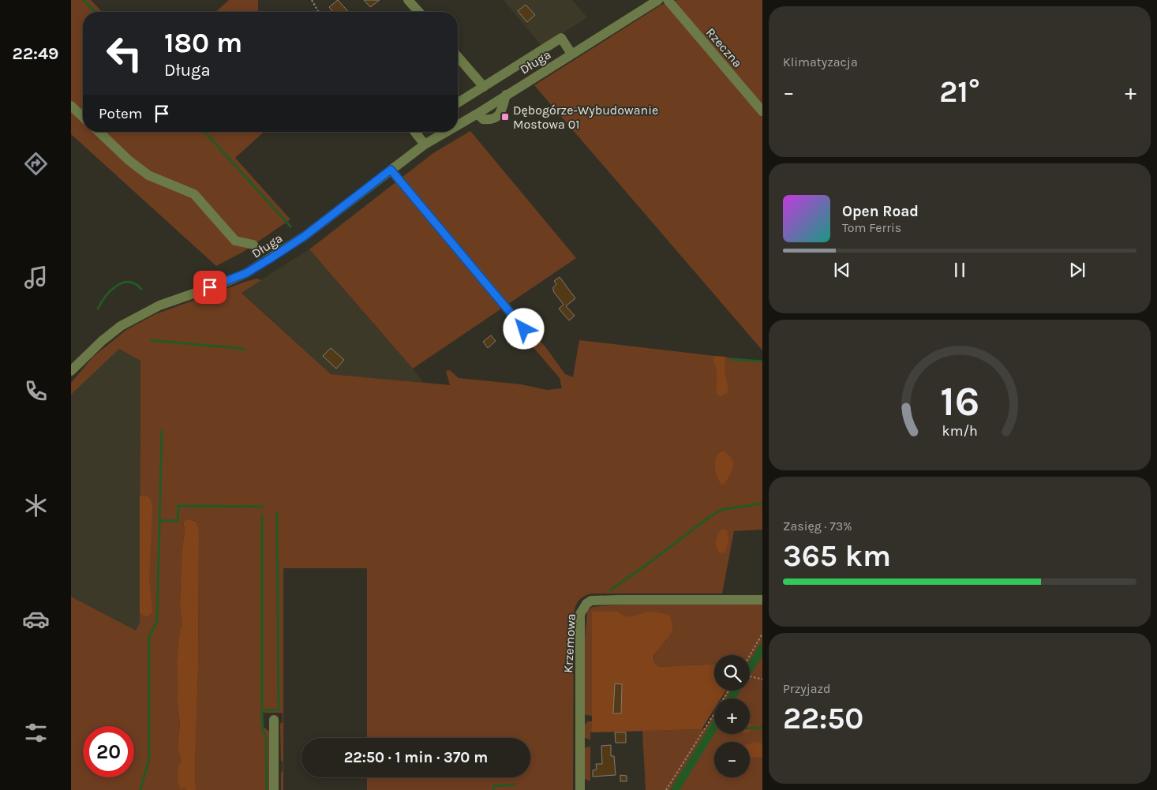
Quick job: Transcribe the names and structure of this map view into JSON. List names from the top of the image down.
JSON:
{
  "streets": {
    "street": ["Rzeczna", "Długa", "Krzemowa"]
  },
  "places": {
    "transit": ["Dębogórze-Wybudowanie Mostowa 01"]
  },
  "page": {
    "tabs": "22:49",
    "tile": [
      "Klimatyzacja",
      ["Zasięg · 73%", "365 km"],
      ["Przyjazd", "22:50"]
    ],
    "turn": ["180 m", "Długa"],
    "heat": ["−", "21°", "+"],
    "then": "Potem",
    "song": ["Open Road", "Tom Ferris"],
    "map_buttons": ["+", "−"],
    "limit": "20",
    "trip": "22:50 · 1 min · 370 m",
    "gauge": ["16", "km/h"]
  }
}
